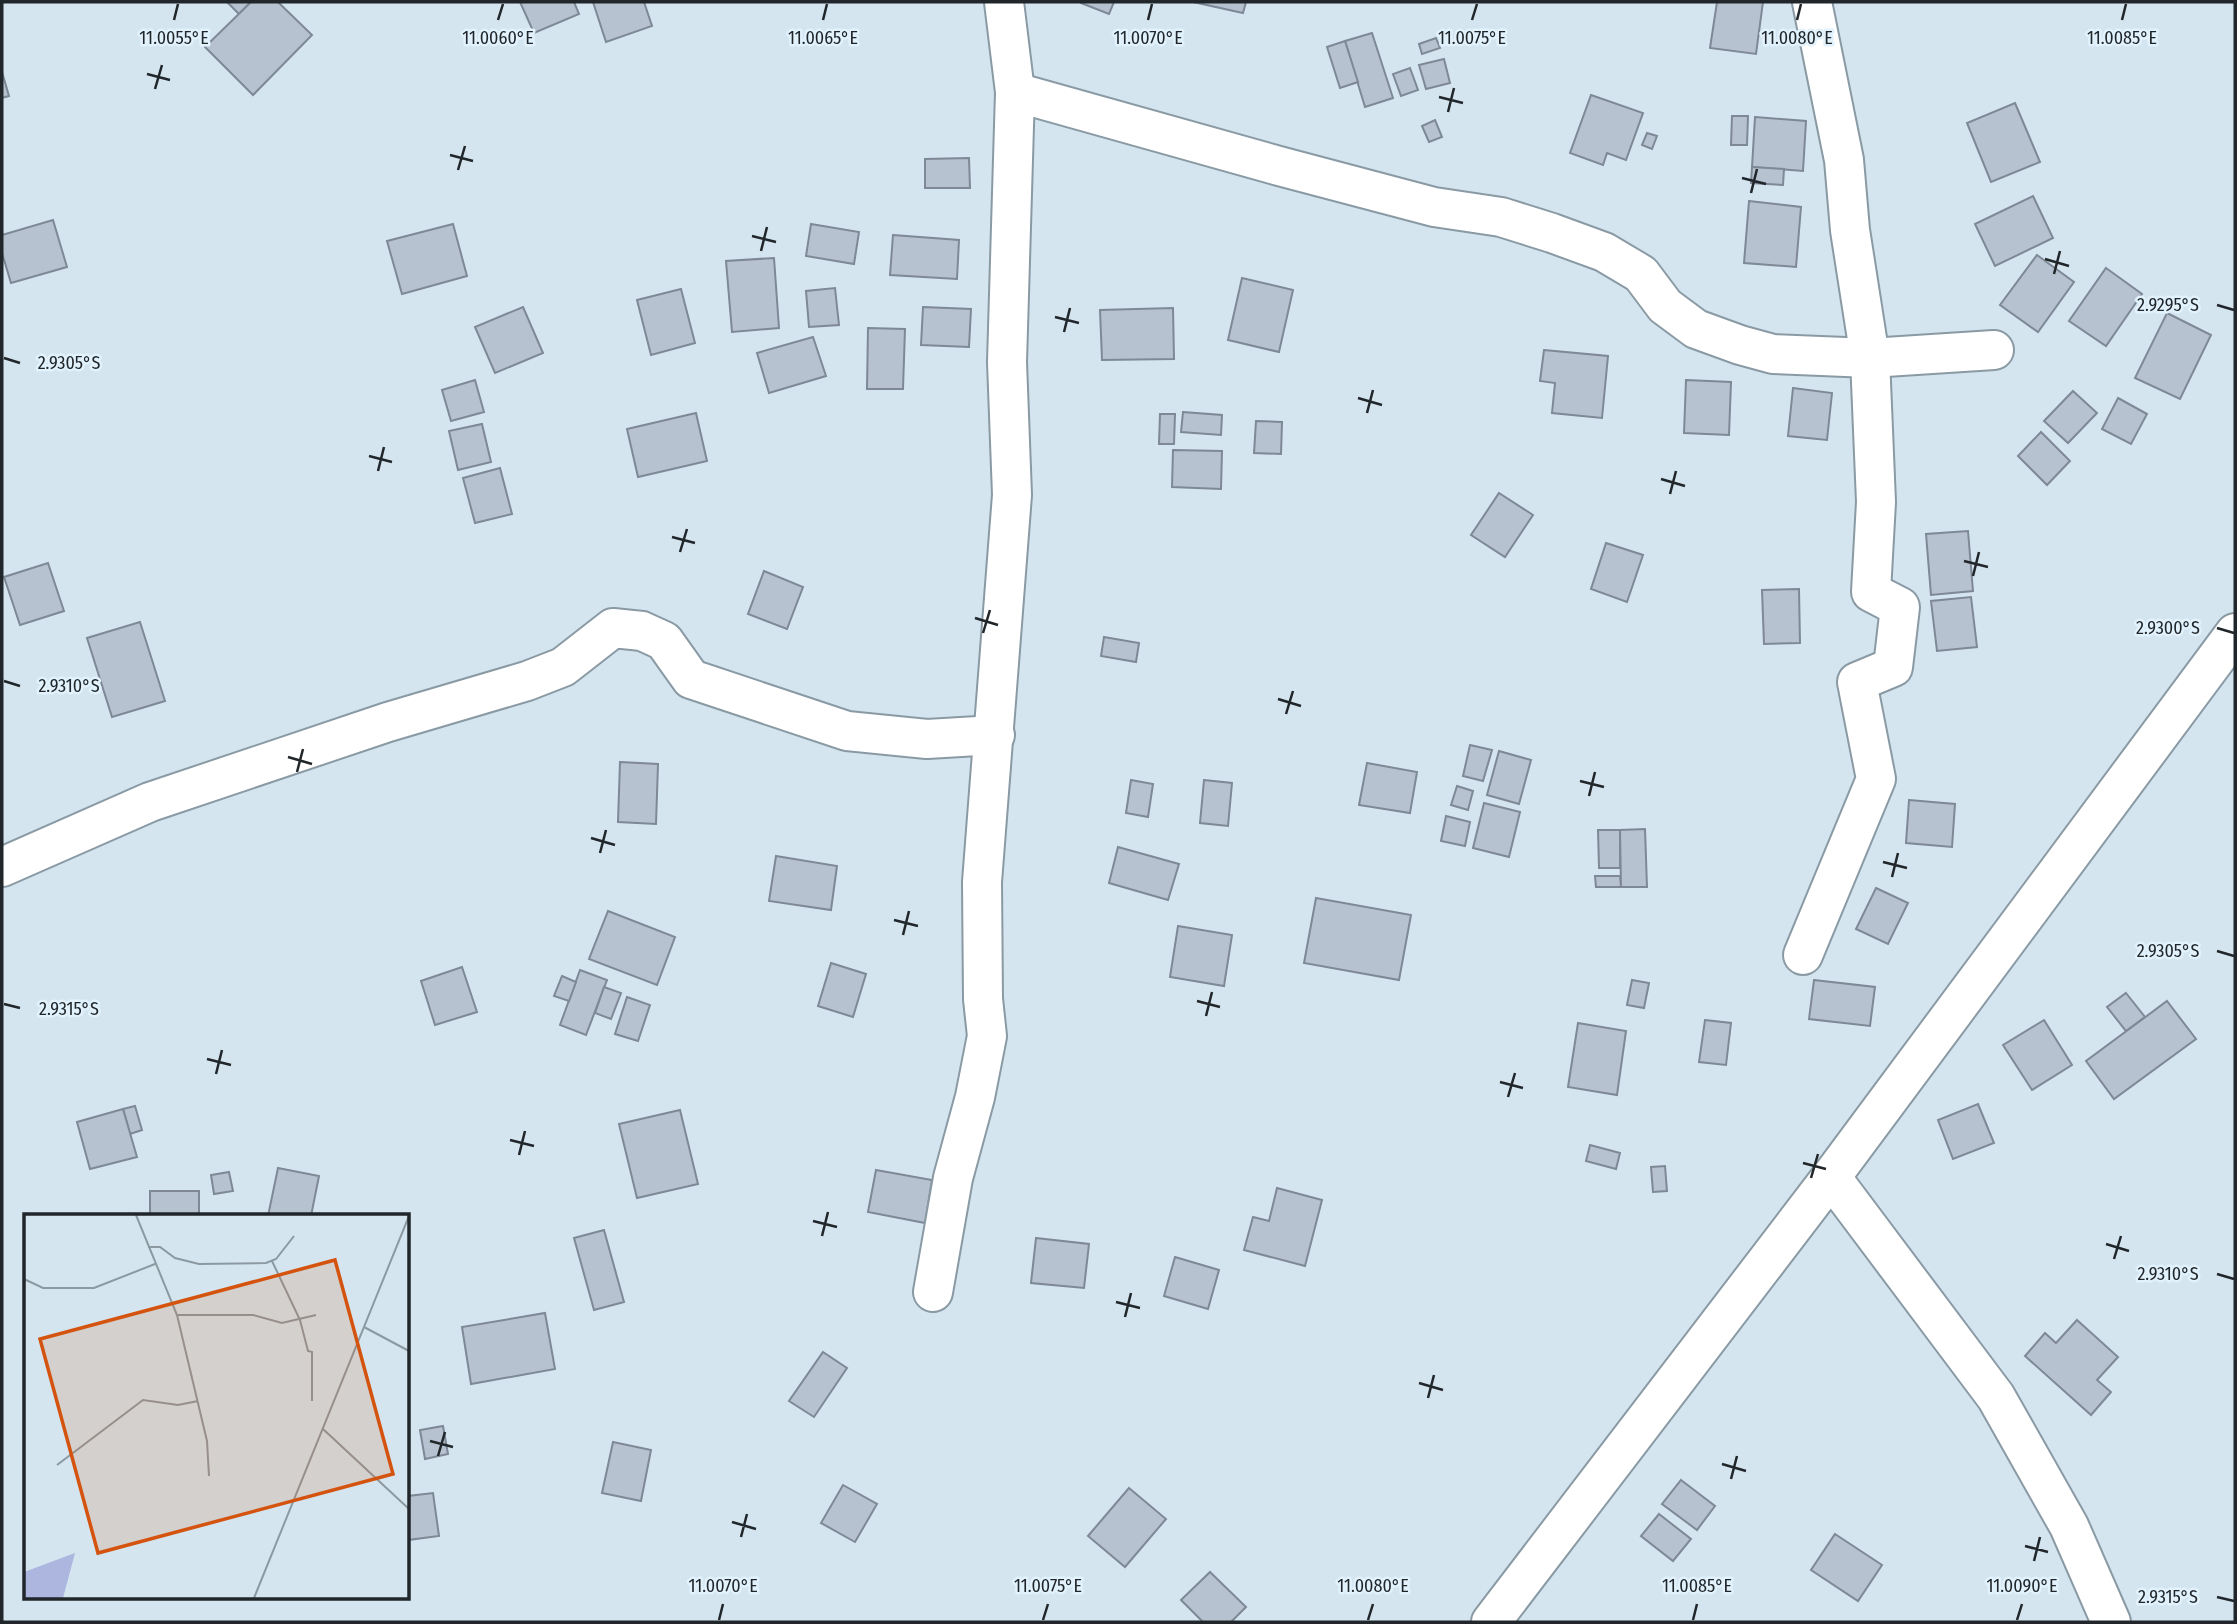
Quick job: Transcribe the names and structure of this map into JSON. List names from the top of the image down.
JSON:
{
  "coordinates": [
    "11.0055°E",
    "11.0060°E",
    "11.0065°E",
    "11.0070°E",
    "11.0075°E",
    "11.0080°E",
    "11.0085°E",
    "2.9295°S",
    "2.9305°S",
    "2.9300°S",
    "2.9310°S",
    "2.9315°S",
    "11.0090°E"
  ]
}
